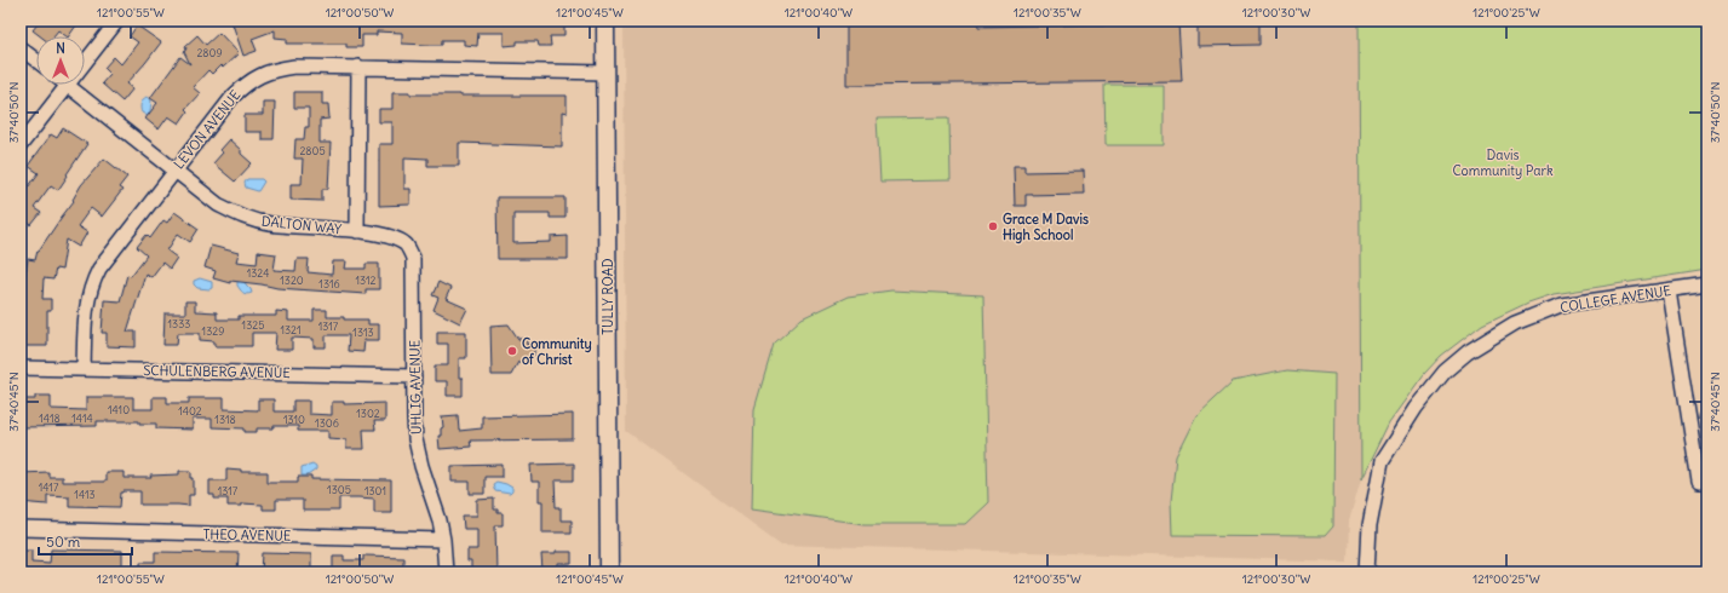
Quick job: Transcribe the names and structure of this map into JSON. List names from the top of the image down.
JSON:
{
  "streets": {
    "main road": ["TULLY ROAD"],
    "street": [
      "LEVON AVENUE",
      "DALTON WAY",
      "COLLEGE AVENUE",
      "SCHULENBERG AVENUE",
      "UHLIG AVENUE",
      "THEO AVENUE"
    ]
  },
  "crossings": [
    ["LEVON AVENUE", "DALTON WAY"],
    ["LEVON AVENUE", "TULLY ROAD"],
    ["LEVON AVENUE", "SCHULENBERG AVENUE"],
    ["DALTON WAY", "UHLIG AVENUE"],
    ["SCHULENBERG AVENUE", "UHLIG AVENUE"],
    ["UHLIG AVENUE", "THEO AVENUE"]
  ],
  "parks": ["Davis Community Park"],
  "places": ["Grace M Davis High School", "Community of Christ"],
  "house_numbers": [
    "2809",
    "2805",
    "1324",
    "1320",
    "1312",
    "1316",
    "1333",
    "1325",
    "1317",
    "1321",
    "1329",
    "1313",
    "1410",
    "1402",
    "1302",
    "1418",
    "1414",
    "1318",
    "1310",
    "1306",
    "1417",
    "1305",
    "1317",
    "1301",
    "1413"
  ],
  "scale_bar": "50 m",
  "north": "top",
  "coordinates": [
    "121°00'55\"W",
    "121°00'50\"W",
    "121°00'45\"W",
    "121°00'40\"W",
    "121°00'35\"W",
    "121°00'30\"W",
    "121°00'25\"W",
    "37°40'50\"N",
    "37°40'45\"N"
  ]
}
